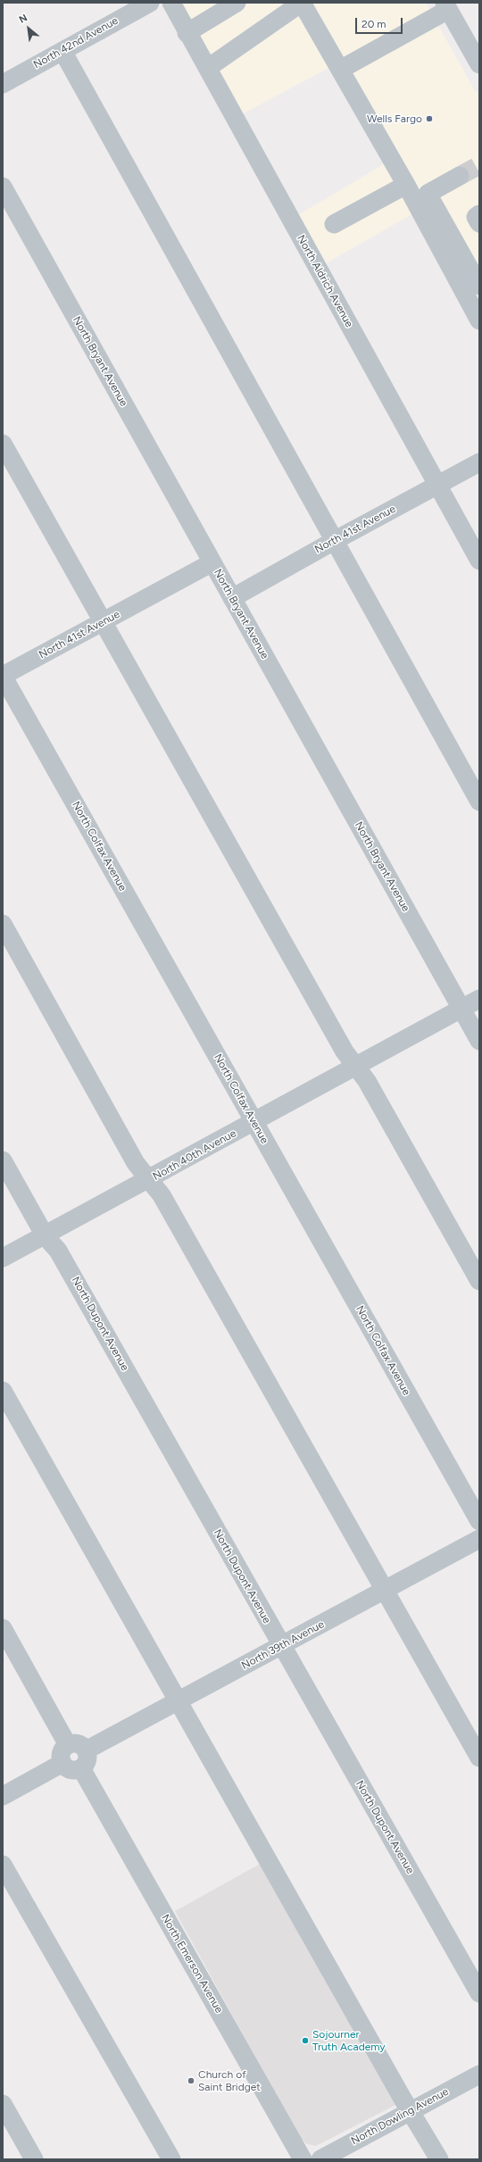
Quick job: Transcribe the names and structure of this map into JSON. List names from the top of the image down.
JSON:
{
  "streets": {
    "street": [
      "North 42nd Avenue",
      "North Aldrich Avenue",
      "North Bryant Avenue",
      "North 41st Avenue",
      "North Colfax Avenue",
      "North 40th Avenue",
      "North Dupont Avenue",
      "North 39th Avenue",
      "North Emerson Avenue",
      "North Dowling Avenue"
    ]
  },
  "crossings": [
    ["North Aldrich Avenue", "North 41st Avenue"],
    ["North Bryant Avenue", "North 41st Avenue"],
    ["North Bryant Avenue", "North 40th Avenue"],
    ["North 41st Avenue", "North Colfax Avenue"],
    ["North Colfax Avenue", "North 40th Avenue"],
    ["North 40th Avenue", "North Dupont Avenue"],
    ["North Dupont Avenue", "North 39th Avenue"],
    ["North 39th Avenue", "North Emerson Avenue"]
  ],
  "places": ["Wells Fargo", "Sojourner Truth Academy", "Church of Saint Bridget"],
  "scale_bar": "20 m",
  "north": "top left"
}
